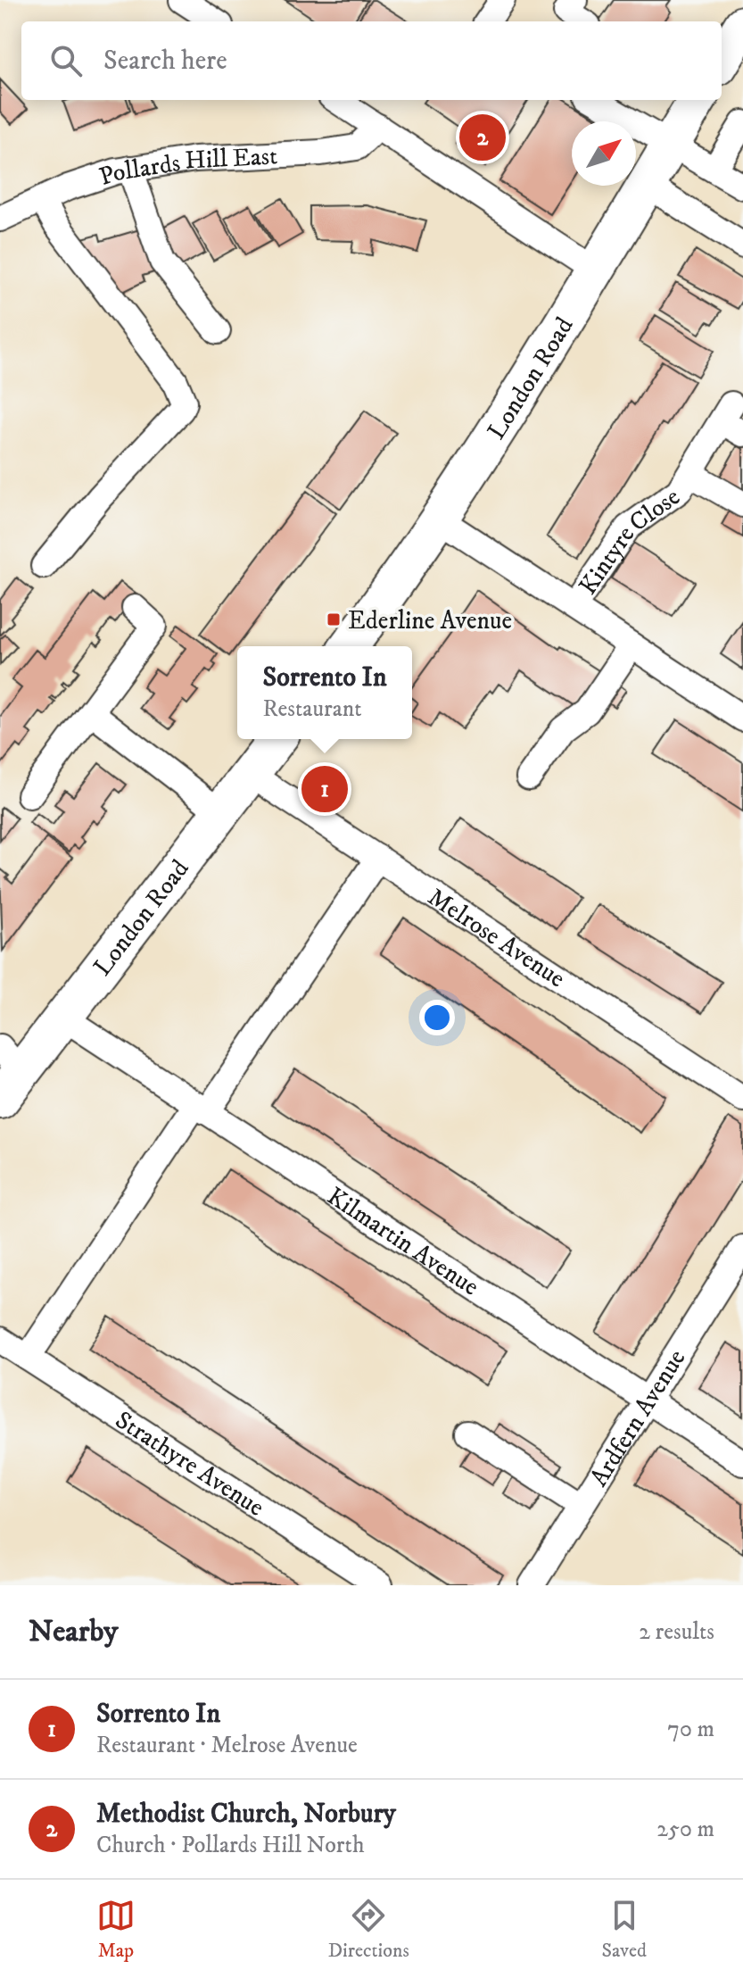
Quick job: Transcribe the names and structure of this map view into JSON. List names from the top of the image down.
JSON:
{
  "streets": {
    "highway": ["London Road"],
    "street": [
      "Pollards Hill East",
      "Kintyre Close",
      "Melrose Avenue",
      "Kilmartin Avenue",
      "Ardfern Avenue",
      "Strathyre Avenue"
    ]
  },
  "crossings": [
    ["London Road", "Melrose Avenue"],
    ["London Road", "Kilmartin Avenue"],
    ["Kilmartin Avenue", "Ardfern Avenue"]
  ],
  "places": {
    "transit": ["Ederline Avenue"]
  },
  "north": "top right",
  "page": {
    "search": "Search here",
    "pins": ["2", "1"],
    "popup": ["Sorrento In", "Restaurant"],
    "heading": ["Nearby", "2 results"],
    "list": [
      {
        "mark": "1",
        "name": "Sorrento In",
        "note": "Restaurant · Melrose Avenue",
        "value": "70 m"
      },
      {
        "mark": "2",
        "name": "Methodist Church, Norbury",
        "note": "Church · Pollards Hill North",
        "value": "250 m"
      }
    ],
    "nav": ["Map", "Directions", "Saved"]
  }
}
